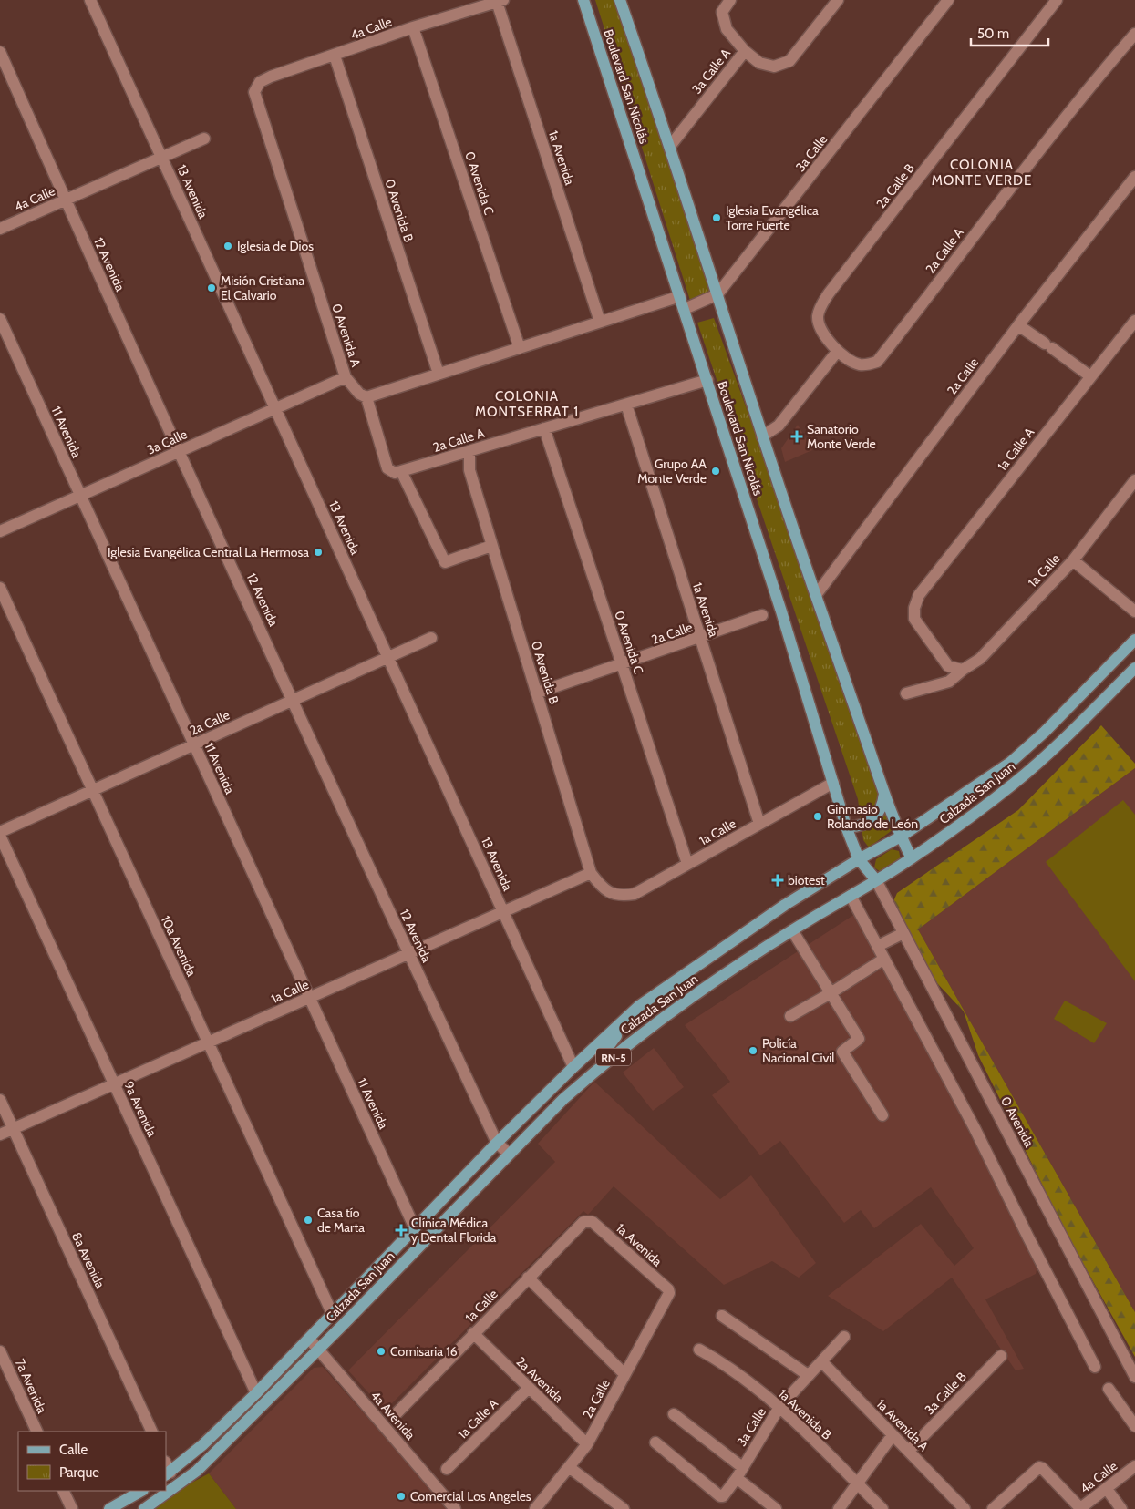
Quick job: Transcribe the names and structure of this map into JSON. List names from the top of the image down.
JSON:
{
  "streets": {
    "main road": ["Boulevard San Nicolás", "Calzada San Juan", "RN-5"],
    "street": [
      "4a Calle",
      "3a Calle A",
      "3a Calle",
      "1a Avenida",
      "0 Avenida C",
      "2a Calle B",
      "13 Avenida",
      "0 Avenida B",
      "2a Calle A",
      "12 Avenida",
      "0 Avenida A",
      "2a Calle",
      "11 Avenida",
      "1a Calle A",
      "1a Calle",
      "10a Avenida",
      "9a Avenida",
      "0 Avenida",
      "8a Avenida",
      "2a Avenida",
      "7a Avenida",
      "3a Calle B",
      "1a Avenida B",
      "4a Avenida",
      "1a Avenida A"
    ]
  },
  "crossings": [
    ["4a Calle", "1a Avenida"],
    ["4a Calle", "0 Avenida C"],
    ["4a Calle", "13 Avenida"],
    ["4a Calle", "0 Avenida B"],
    ["4a Calle", "12 Avenida"],
    ["4a Calle", "0 Avenida A"],
    ["3a Calle A", "Boulevard San Nicolás"],
    ["Boulevard San Nicolás", "3a Calle"],
    ["Boulevard San Nicolás", "2a Calle A"],
    ["Boulevard San Nicolás", "2a Calle"],
    ["Boulevard San Nicolás", "1a Calle"],
    ["Boulevard San Nicolás", "Calzada San Juan"],
    ["Boulevard San Nicolás", "0 Avenida"],
    ["3a Calle", "13 Avenida"],
    ["3a Calle", "12 Avenida"],
    ["3a Calle", "0 Avenida A"],
    ["3a Calle", "11 Avenida"],
    ["3a Calle", "1a Avenida B"],
    ["3a Calle", "1a Avenida A"],
    ["1a Avenida", "2a Calle A"],
    ["1a Avenida", "2a Calle"],
    ["1a Avenida", "1a Calle"],
    ["0 Avenida C", "2a Calle A"],
    ["0 Avenida C", "2a Calle"],
    ["0 Avenida C", "1a Calle"],
    ["2a Calle B", "2a Calle A"],
    ["13 Avenida", "2a Calle"],
    ["13 Avenida", "1a Calle"],
    ["13 Avenida", "Calzada San Juan"],
    ["0 Avenida B", "2a Calle A"],
    ["0 Avenida B", "2a Calle"],
    ["0 Avenida B", "1a Calle"],
    ["12 Avenida", "2a Calle"],
    ["12 Avenida", "1a Calle"],
    ["12 Avenida", "Calzada San Juan"],
    ["2a Calle", "11 Avenida"],
    ["2a Calle", "10a Avenida"],
    ["2a Calle", "9a Avenida"],
    ["2a Calle", "2a Avenida"],
    ["11 Avenida", "1a Calle"],
    ["11 Avenida", "Calzada San Juan"],
    ["1a Calle A", "1a Calle"],
    ["1a Calle A", "2a Avenida"],
    ["1a Calle", "10a Avenida"],
    ["1a Calle", "9a Avenida"],
    ["1a Calle", "8a Avenida"],
    ["1a Calle", "2a Avenida"],
    ["Calzada San Juan", "10a Avenida"],
    ["Calzada San Juan", "9a Avenida"],
    ["Calzada San Juan", "0 Avenida"],
    ["Calzada San Juan", "4a Avenida"],
    ["3a Calle B", "1a Avenida A"]
  ],
  "districts": ["COLONIA MONTE VERDE", "COLONIA MONTSERRAT 1"],
  "places": {
    "other": [
      "Iglesia Evangélica Torre Fuerte",
      "Iglesia de Dios",
      "Misión Cristiana El Calvario",
      "Grupo AA Monte Verde",
      "Iglesia Evangélica Central La Hermosa",
      "Ginmasio Rolando de León",
      "Policía Nacional Civil",
      "Casa tío de Marta",
      "Comisaria 16",
      "Comercial Los Angeles"
    ],
    "health": ["Sanatorio Monte Verde", "biotest", "Clínica Médica y Dental Florida"]
  },
  "legend": ["Calle", "Parque"],
  "scale_bar": "50 m"
}
